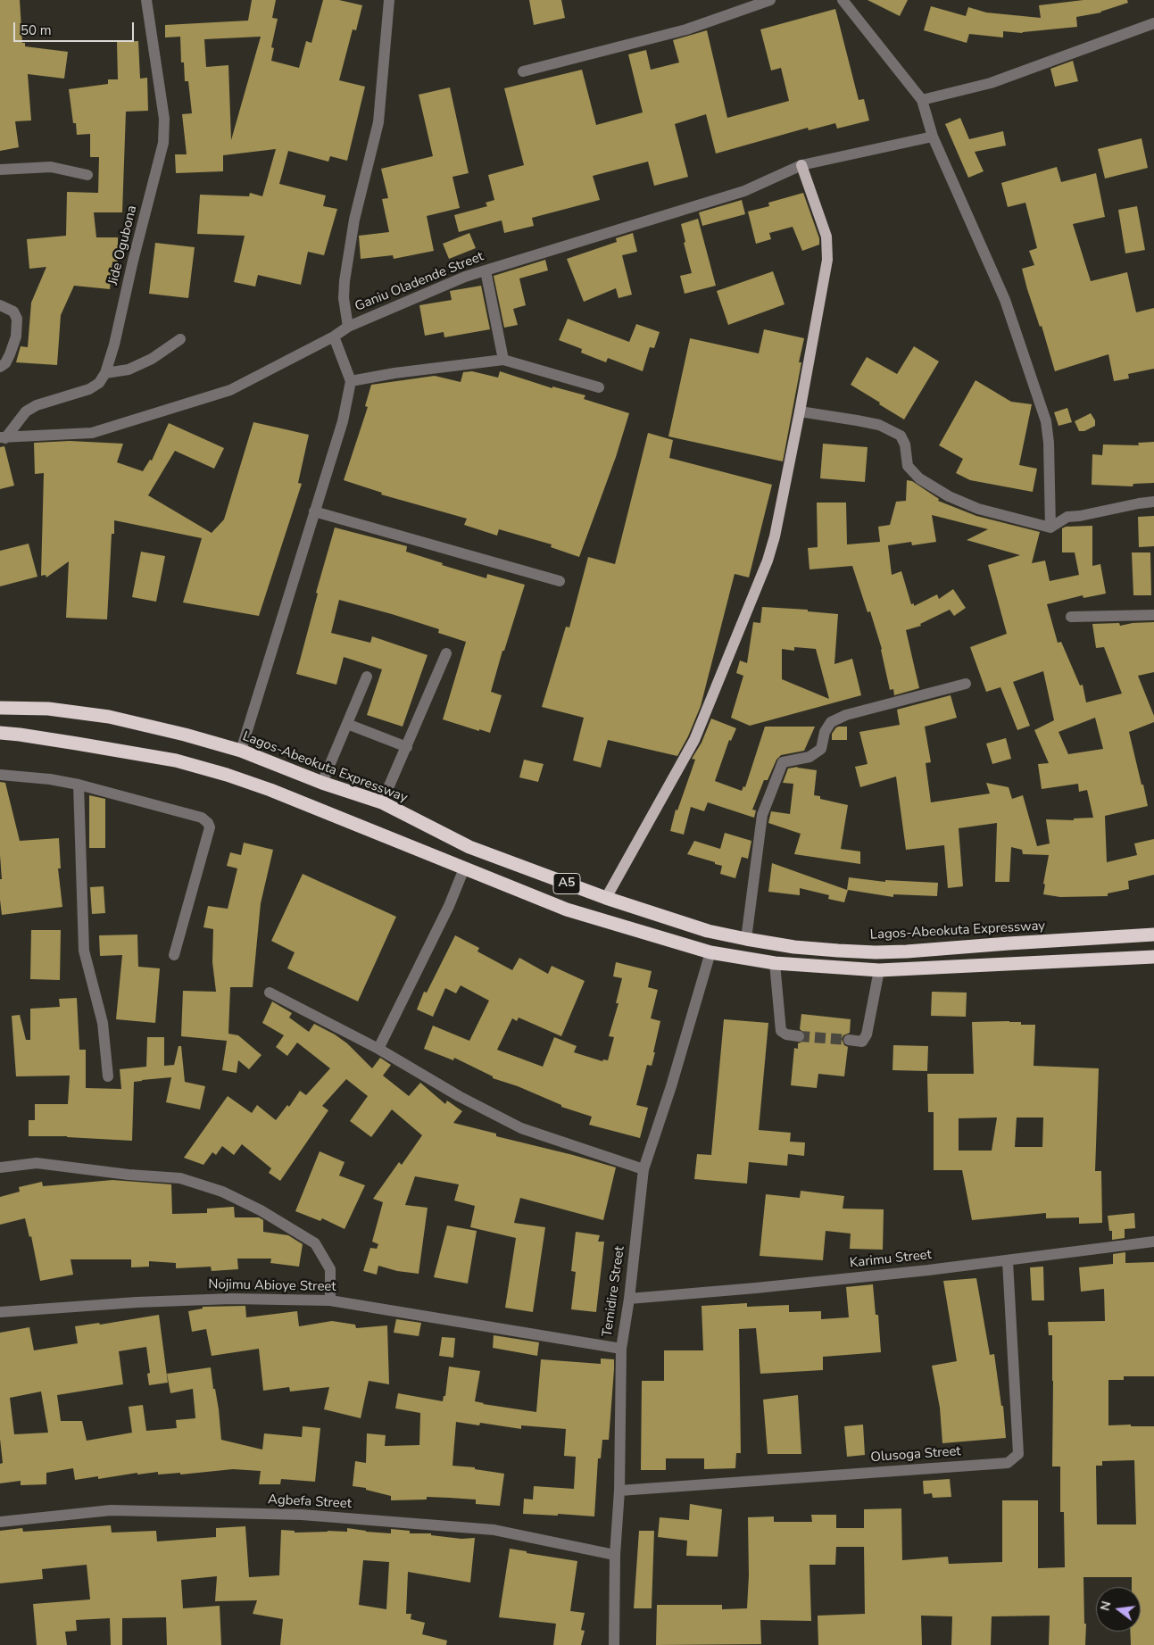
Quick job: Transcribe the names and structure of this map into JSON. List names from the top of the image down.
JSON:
{
  "streets": {
    "highway": ["Lagos-Abeokuta Expressway", "A5"],
    "street": [
      "Jide Ogubona",
      "Ganiu Oladende Street",
      "Karimu Street",
      "Nojimu Abioye Street",
      "Temidire Street",
      "Olusoga Street",
      "Agbefa Street"
    ]
  },
  "crossings": [
    ["Jide Ogubona", "Ganiu Oladende Street"],
    ["A5", "Temidire Street"],
    ["Karimu Street", "Temidire Street"],
    ["Karimu Street", "Olusoga Street"],
    ["Nojimu Abioye Street", "Temidire Street"],
    ["Temidire Street", "Olusoga Street"],
    ["Temidire Street", "Agbefa Street"]
  ],
  "scale_bar": "50 m",
  "north": "left"
}
